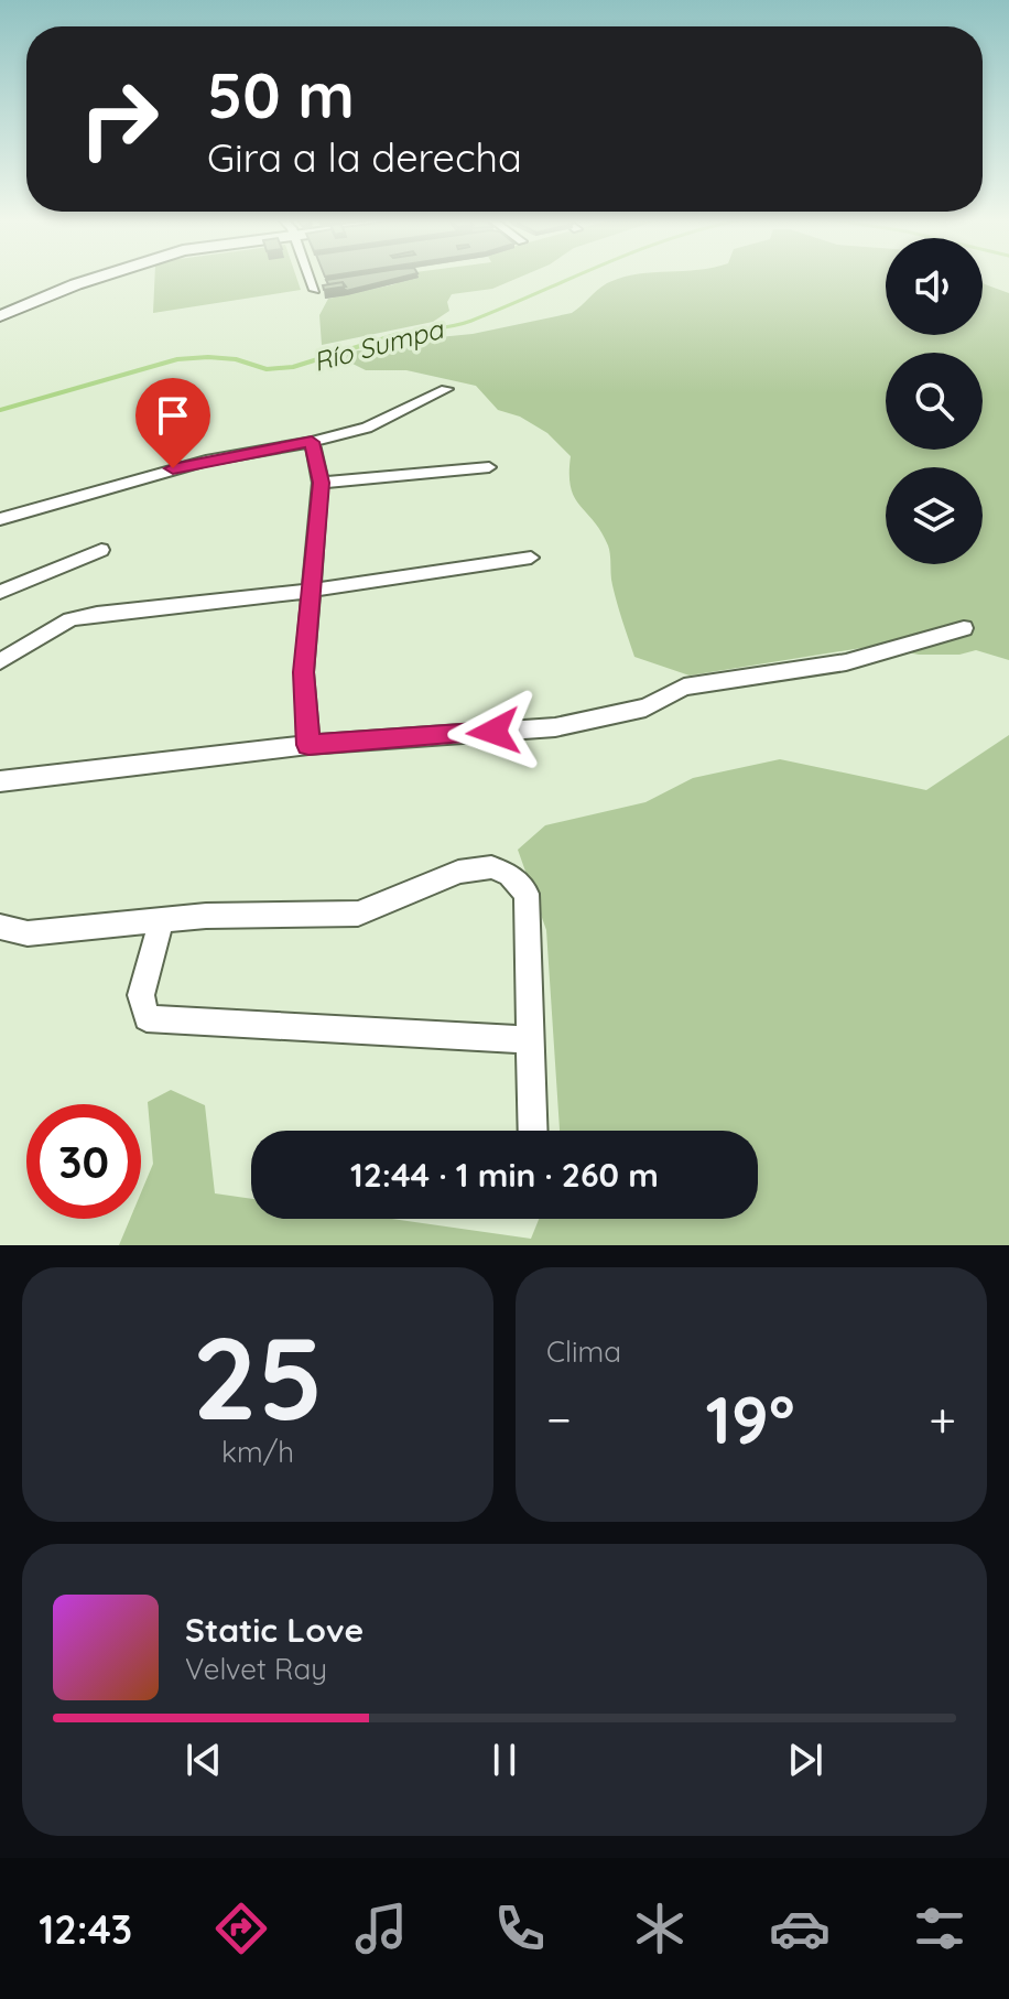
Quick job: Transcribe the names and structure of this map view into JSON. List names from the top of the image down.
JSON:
{
  "water": ["Río Sumpa"],
  "page": {
    "turn": ["50 m", "Gira a la derecha"],
    "limit": "30",
    "trip": "12:44 · 1 min · 260 m",
    "tile": [
      ["25", "km/h"],
      "Clima"
    ],
    "heat": ["−", "19°", "+"],
    "song": ["Static Love", "Velvet Ray"],
    "tabs": "12:43"
  }
}
